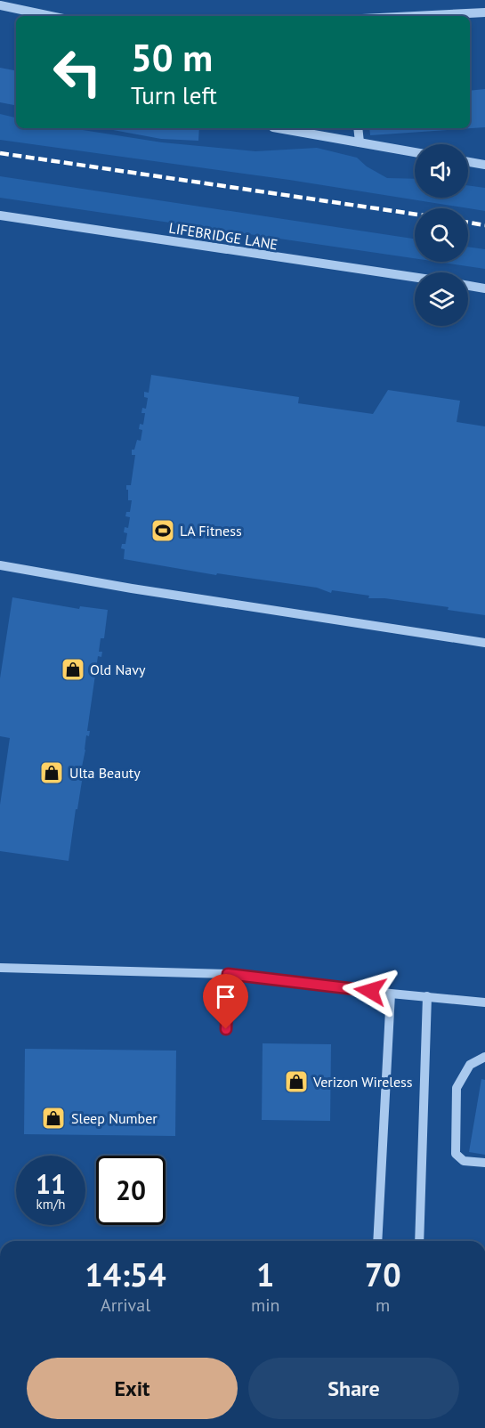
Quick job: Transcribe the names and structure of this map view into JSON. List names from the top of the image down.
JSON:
{
  "streets": {
    "street": ["LIFEBRIDGE LANE"]
  },
  "places": {
    "sports": ["LA Fitness"],
    "shop": [
      "Old Navy",
      "Ulta Beauty",
      "Verizon Wireless",
      "Sleep Number"
    ]
  },
  "page": {
    "turn": ["50 m", "Turn left"],
    "speed": "11 km/h",
    "limit": "20",
    "eta": [
      "14:54",
      "Arrival",
      "1",
      "min",
      "70",
      "m"
    ],
    "buttons": ["Exit", "Share"]
  }
}
